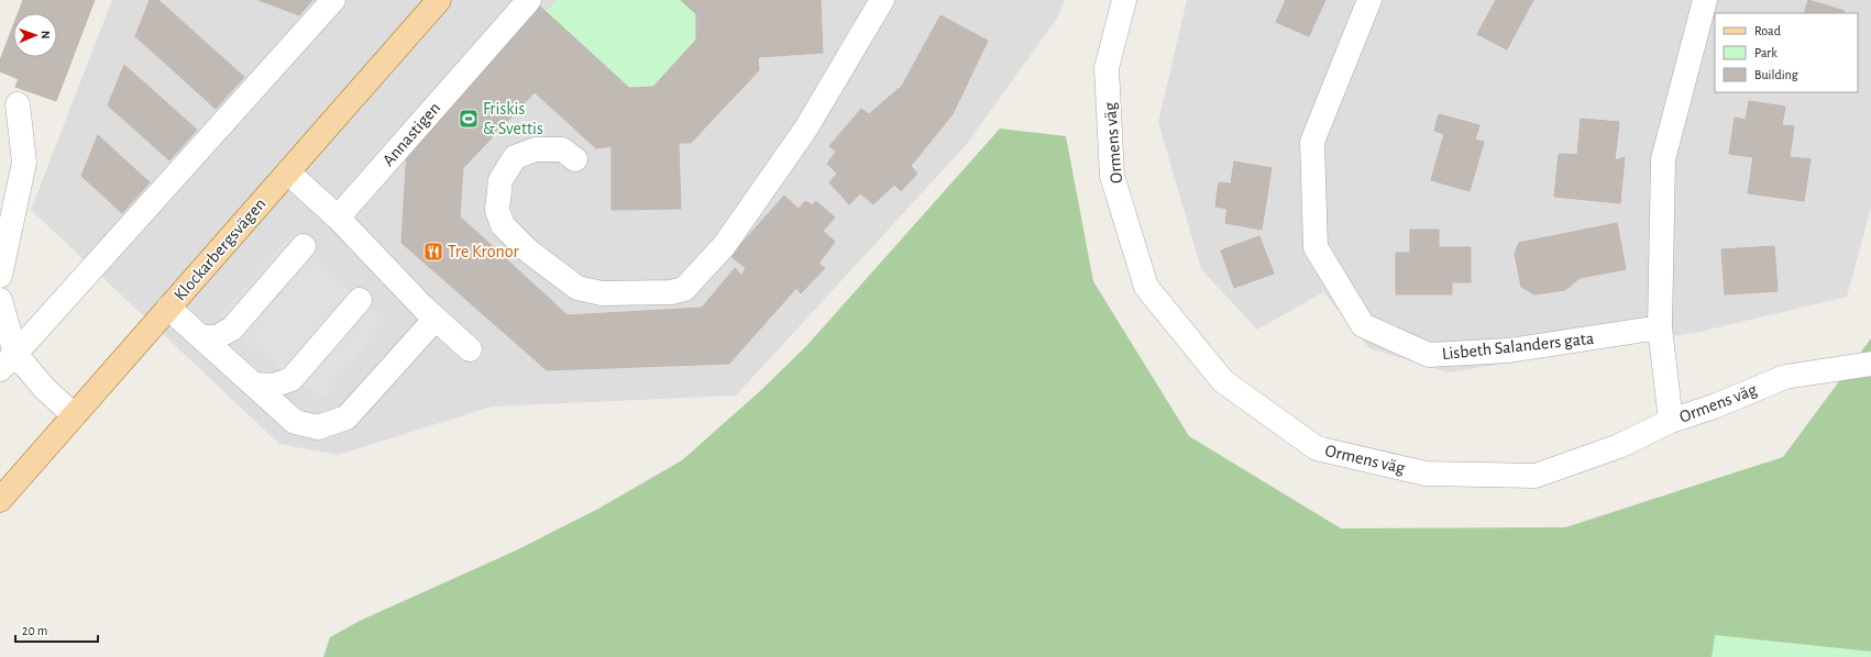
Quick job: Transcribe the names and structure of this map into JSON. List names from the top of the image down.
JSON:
{
  "streets": {
    "main road": ["Klockarbergsvägen"],
    "street": ["Annastigen", "Ormens väg", "Lisbeth Salanders gata"]
  },
  "places": {
    "sports": ["Friskis & Svettis"],
    "restaurant": ["Tre Kronor"]
  },
  "legend": ["Road", "Park", "Building"],
  "scale_bar": "20 m",
  "north": "right"
}
